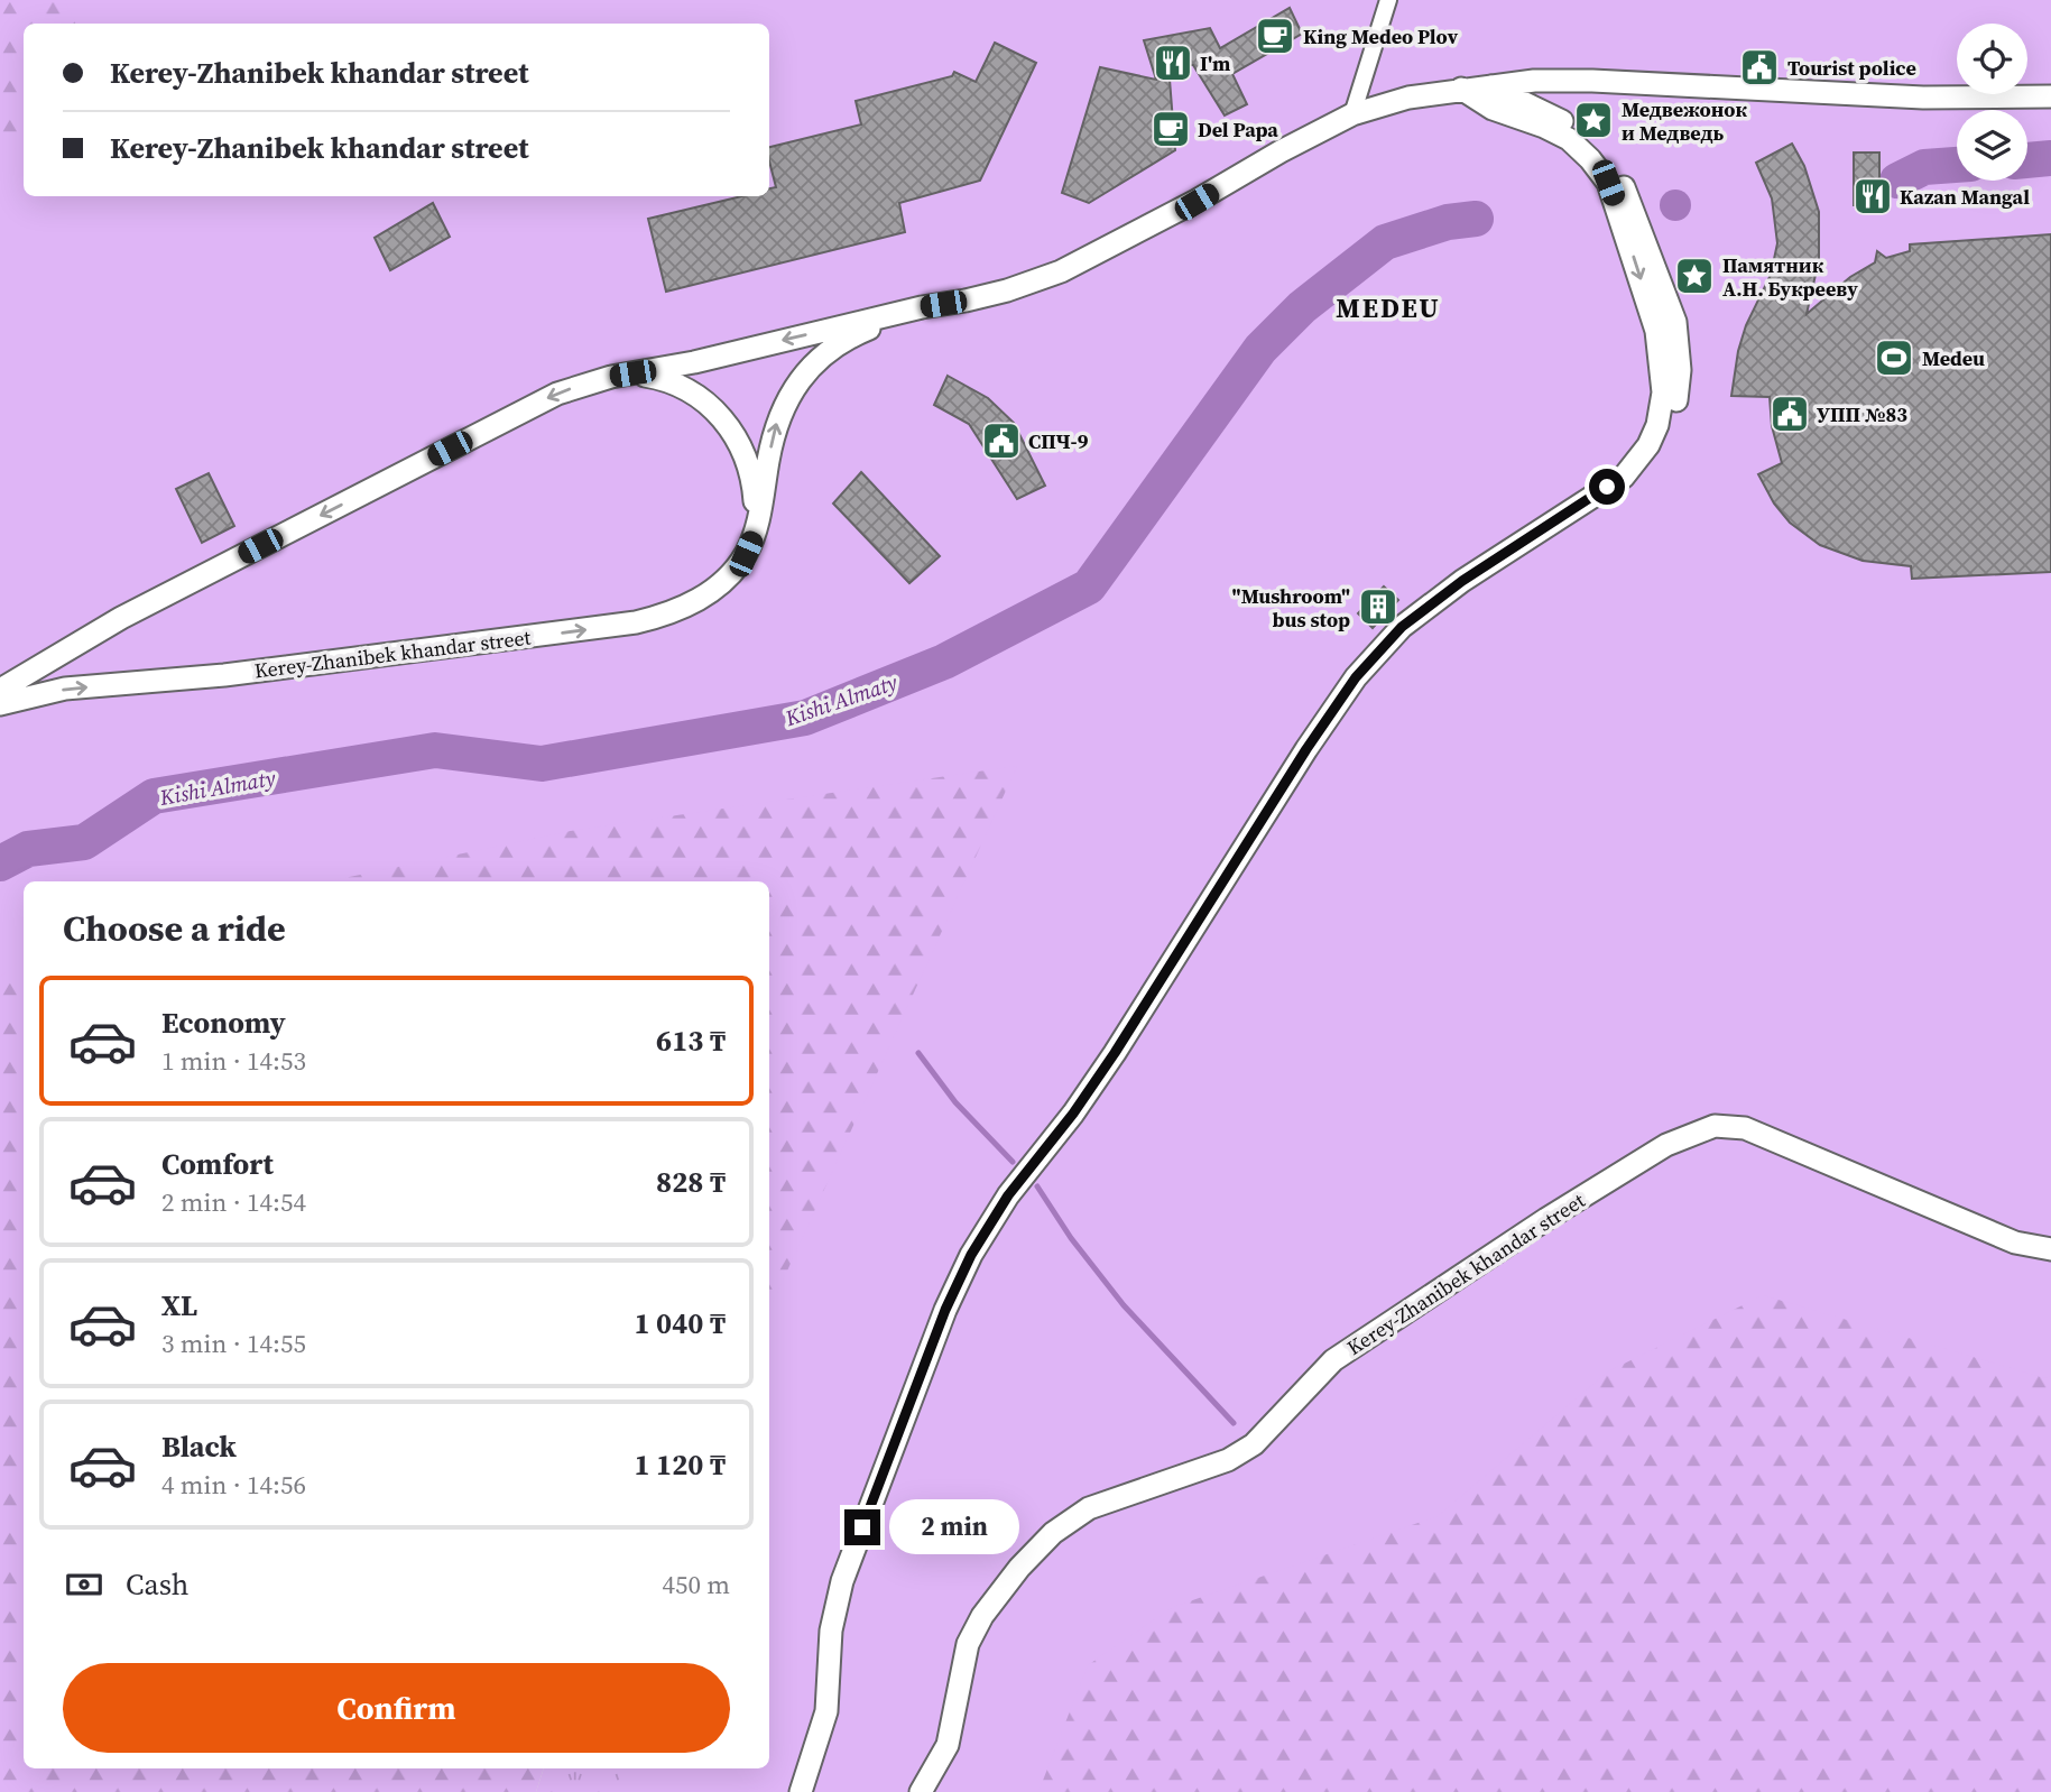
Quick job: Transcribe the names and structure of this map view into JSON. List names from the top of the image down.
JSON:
{
  "streets": {
    "street": ["Kerey-Zhanibek khandar street"]
  },
  "districts": ["MEDEU"],
  "water": ["Kіshі Almaty"],
  "places": {
    "cafe": ["King Medeo Plov", "Del Papa"],
    "restaurant": ["I'm", "Kazan Mangal"],
    "public building": ["Tourist police", "УПП №83", "СПЧ-9"],
    "place": ["Медвежонок и Медведь", "Памятник А.Н. Букрееву"],
    "sports": ["Medeu"],
    "building": ["\"Mushroom\" bus stop"]
  },
  "page": {
    "banner": ["Kerey-Zhanibek khandar street", "Kerey-Zhanibek khandar street"],
    "heading": "Choose a ride",
    "list": [
      {
        "name": "Economy",
        "note": "1 min · 14:53",
        "value": "613 ₸"
      },
      {
        "name": "Comfort",
        "note": "2 min · 14:54",
        "value": "828 ₸"
      },
      {
        "name": "XL",
        "note": "3 min · 14:55",
        "value": "1 040 ₸"
      },
      {
        "name": "Black",
        "note": "4 min · 14:56",
        "value": "1 120 ₸"
      }
    ],
    "bubble": "2 min",
    "pay": ["Cash", "450 m"],
    "buttons": "Confirm"
  }
}
